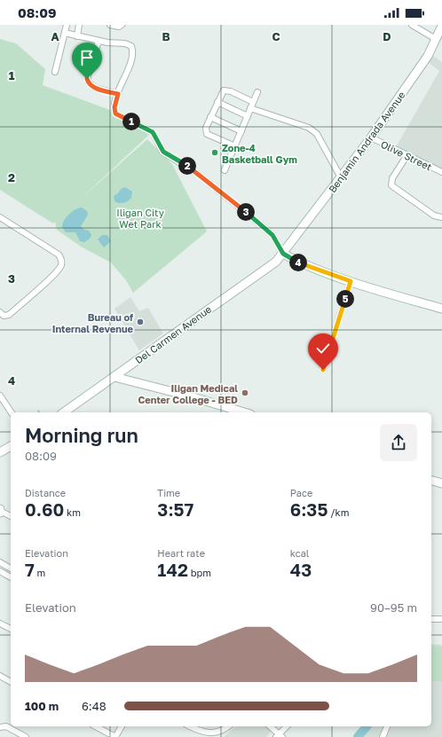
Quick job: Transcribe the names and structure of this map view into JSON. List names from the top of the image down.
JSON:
{
  "streets": {
    "street": ["Benjamin Andrada Avenue", "Olive Street", "Del Carmen Avenue"]
  },
  "crossings": [
    ["Benjamin Andrada Avenue", "Olive Street"],
    ["Benjamin Andrada Avenue", "Del Carmen Avenue"]
  ],
  "parks": ["Iligan City Wet Park"],
  "places": ["Zone-4 Basketball Gym", "Bureau of Internal Revenue", "Iligan Medical Center College - BED"],
  "page": {
    "status": "08:09",
    "pins": [
      "1",
      "2",
      "3",
      "4",
      "5"
    ],
    "heading": ["Morning run", "08:09"],
    "stats": [
      ["Distance", "0.60 km"],
      ["Time", "3:57"],
      ["Pace", "6:35 /km"],
      ["Elevation", "7 m"],
      ["Heart rate", "142 bpm"],
      ["kcal", "43"]
    ],
    "chart": ["Elevation", "90–95 m"],
    "list": [
      {
        "name": "100 m",
        "note": "6:48"
      }
    ]
  },
  "grid": {
    "columns": [
      "A",
      "B",
      "C",
      "D"
    ],
    "rows": [
      "1",
      "2",
      "3",
      "4"
    ]
  }
}
